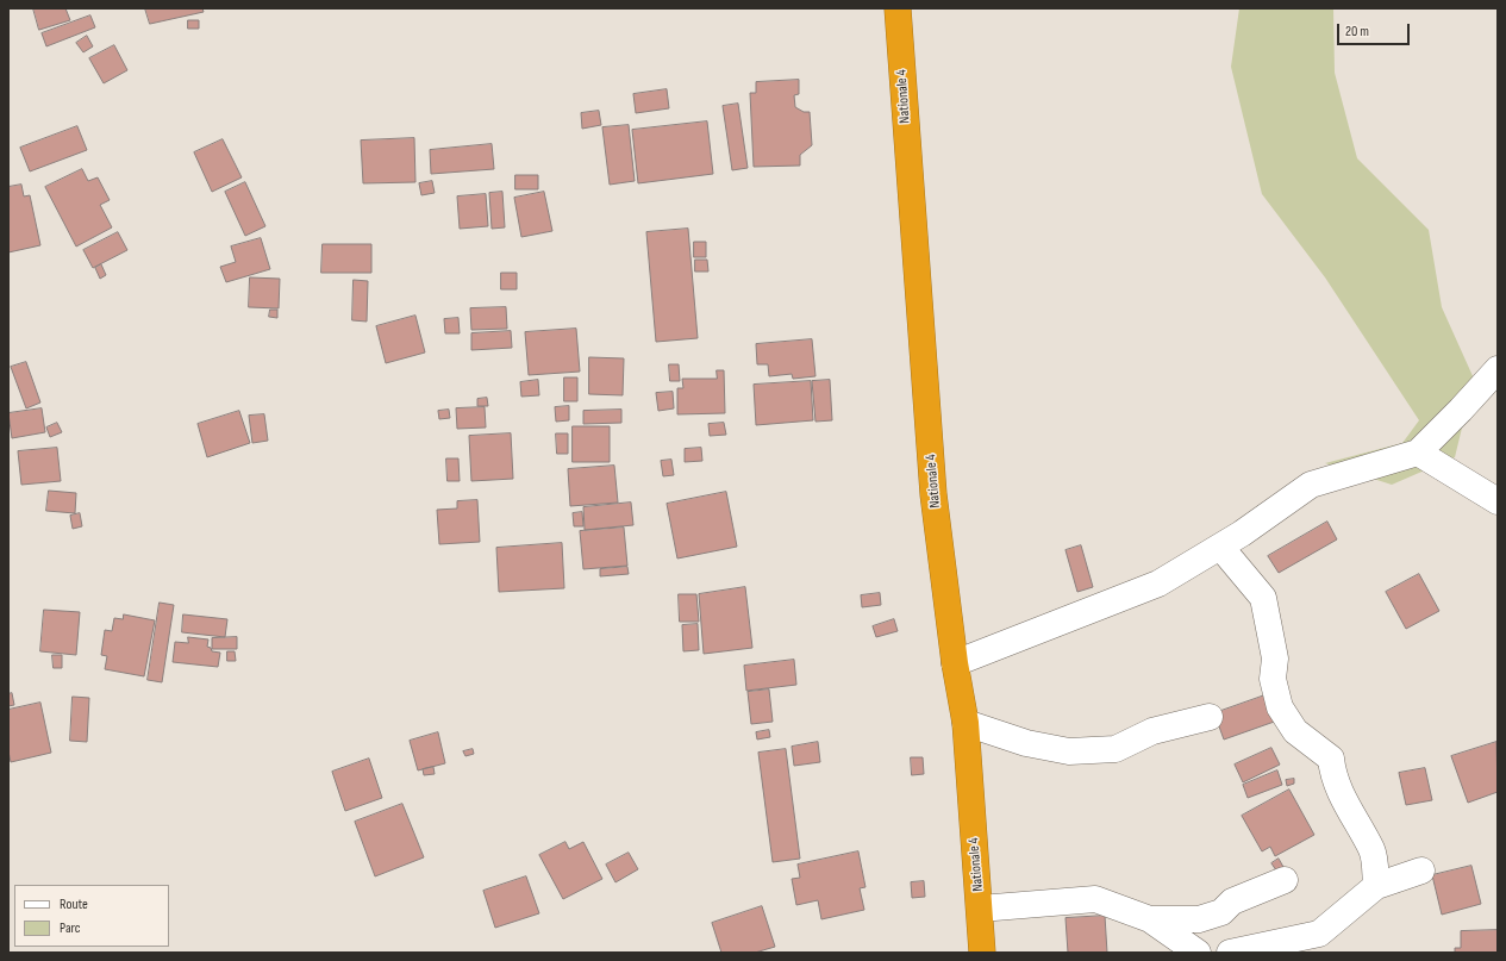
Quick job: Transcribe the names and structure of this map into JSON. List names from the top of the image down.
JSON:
{
  "streets": {
    "highway": ["Nationale 4"]
  },
  "legend": ["Route", "Parc"],
  "scale_bar": "20 m"
}
